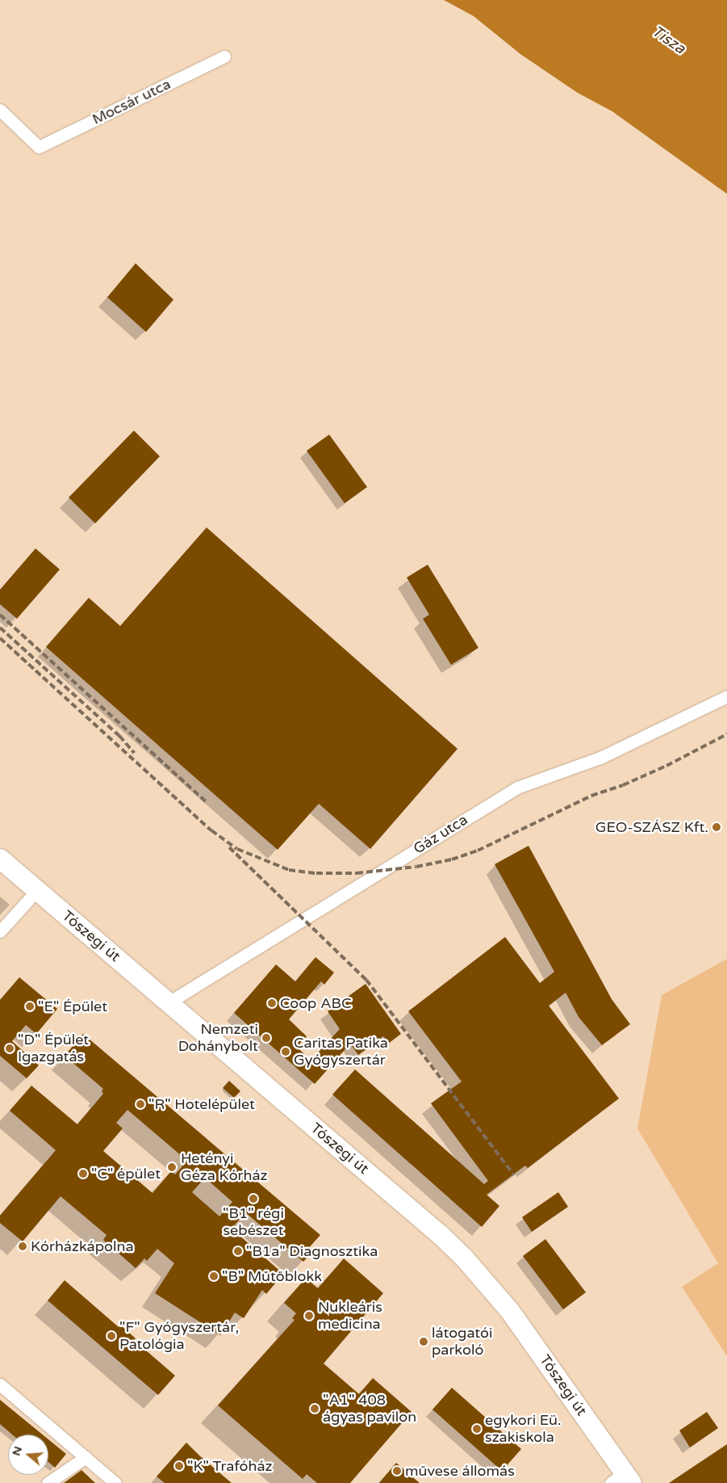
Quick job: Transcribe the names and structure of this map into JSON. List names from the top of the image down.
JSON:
{
  "streets": {
    "main road": ["Tószegi út"],
    "street": ["Mocsár utca", "Gáz utca"]
  },
  "crossings": [
    ["Gáz utca", "Tószegi út"]
  ],
  "water": ["Tisza"],
  "places": [
    "GEO-SZÁSZ Kft.",
    "Coop ABC",
    "\"E\" Épület",
    "Nemzeti Dohánybolt",
    "\"D\" Épület Igazgatás",
    "Caritas Patika Gyógyszertár",
    "\"R\" Hotelépület",
    "Hetényi Géza Kórház",
    "\"C\" épület",
    "\"B1\" régi sebészet",
    "Kórházkápolna",
    "\"B1a\" Diagnosztika",
    "\"B\" Műtőblokk",
    "Nukleáris medicina",
    "\"F\" Gyógyszertár, Patológia",
    "látogatói parkoló",
    "\"A1\" 408 ágyas pavilon",
    "egykori Eü. szakiskola",
    "\"K\" Trafóház",
    "művese állomás"
  ],
  "north": "left"
}
